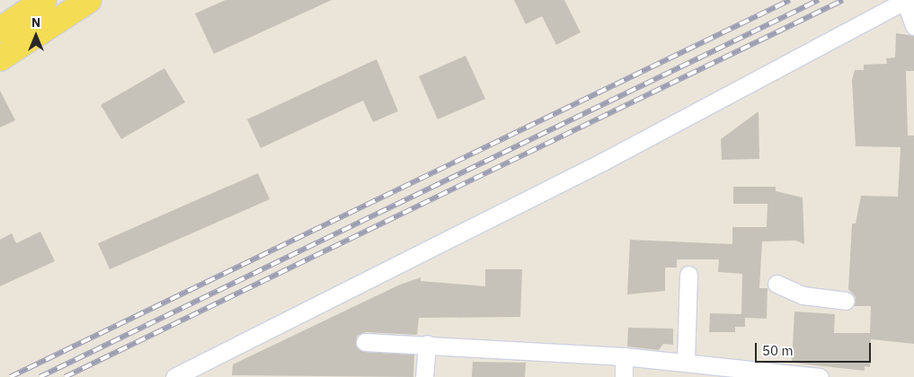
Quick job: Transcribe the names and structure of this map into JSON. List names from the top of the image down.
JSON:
{
  "scale_bar": "50 m",
  "north": "top"
}
